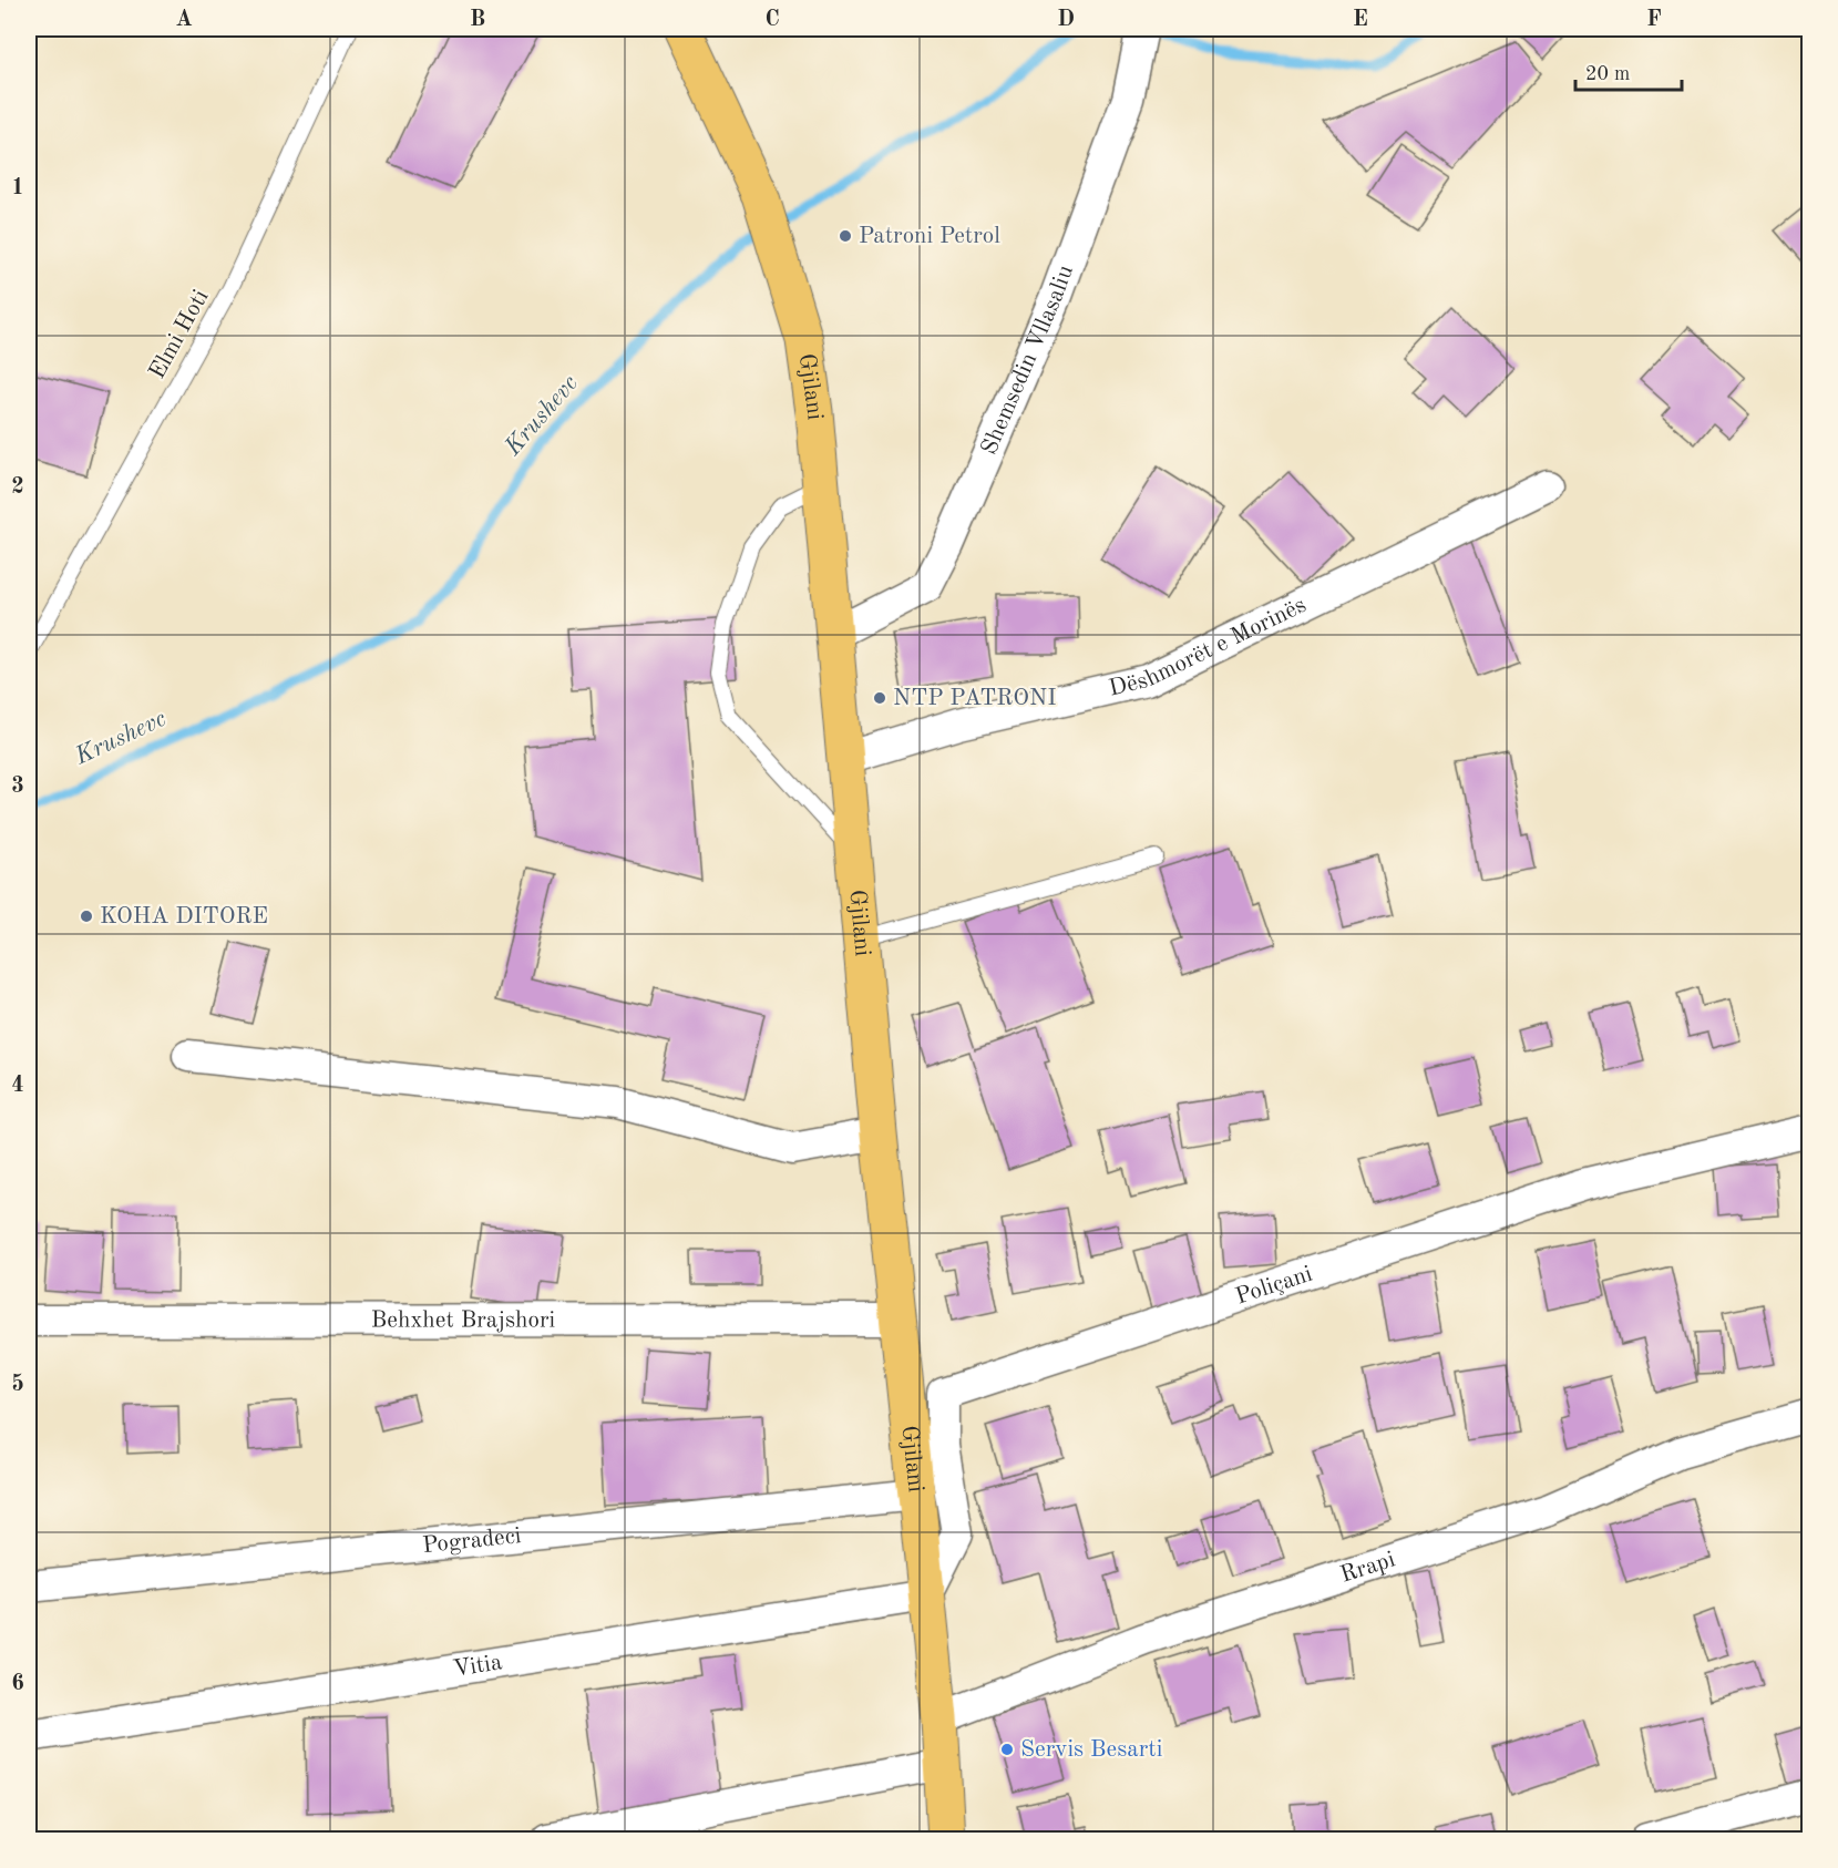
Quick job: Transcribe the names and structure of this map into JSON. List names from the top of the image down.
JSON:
{
  "streets": {
    "main road": ["Gjilani"],
    "street": [
      "Shemsedin Vllasaliu",
      "Dëshmorët e Morinës",
      "Poliçani",
      "Behxhet Brajshori",
      "Pogradeci",
      "Rrapi",
      "Vitia"
    ],
    "lane": ["Elmi Hoti"]
  },
  "crossings": [
    ["Shemsedin Vllasaliu", "Gjilani"],
    ["Gjilani", "Dëshmorët e Morinës"],
    ["Gjilani", "Poliçani"],
    ["Gjilani", "Behxhet Brajshori"],
    ["Gjilani", "Pogradeci"],
    ["Gjilani", "Rrapi"],
    ["Gjilani", "Vitia"],
    ["Poliçani", "Vitia"]
  ],
  "water": ["Krushevc"],
  "places": [
    "Patroni Petrol",
    "NTP PATRONI",
    "KOHA DITORE",
    "Servis Besarti"
  ],
  "scale_bar": "20 m",
  "grid": {
    "columns": [
      "A",
      "B",
      "C",
      "D",
      "E",
      "F"
    ],
    "rows": [
      "1",
      "2",
      "3",
      "4",
      "5",
      "6"
    ]
  }
}
